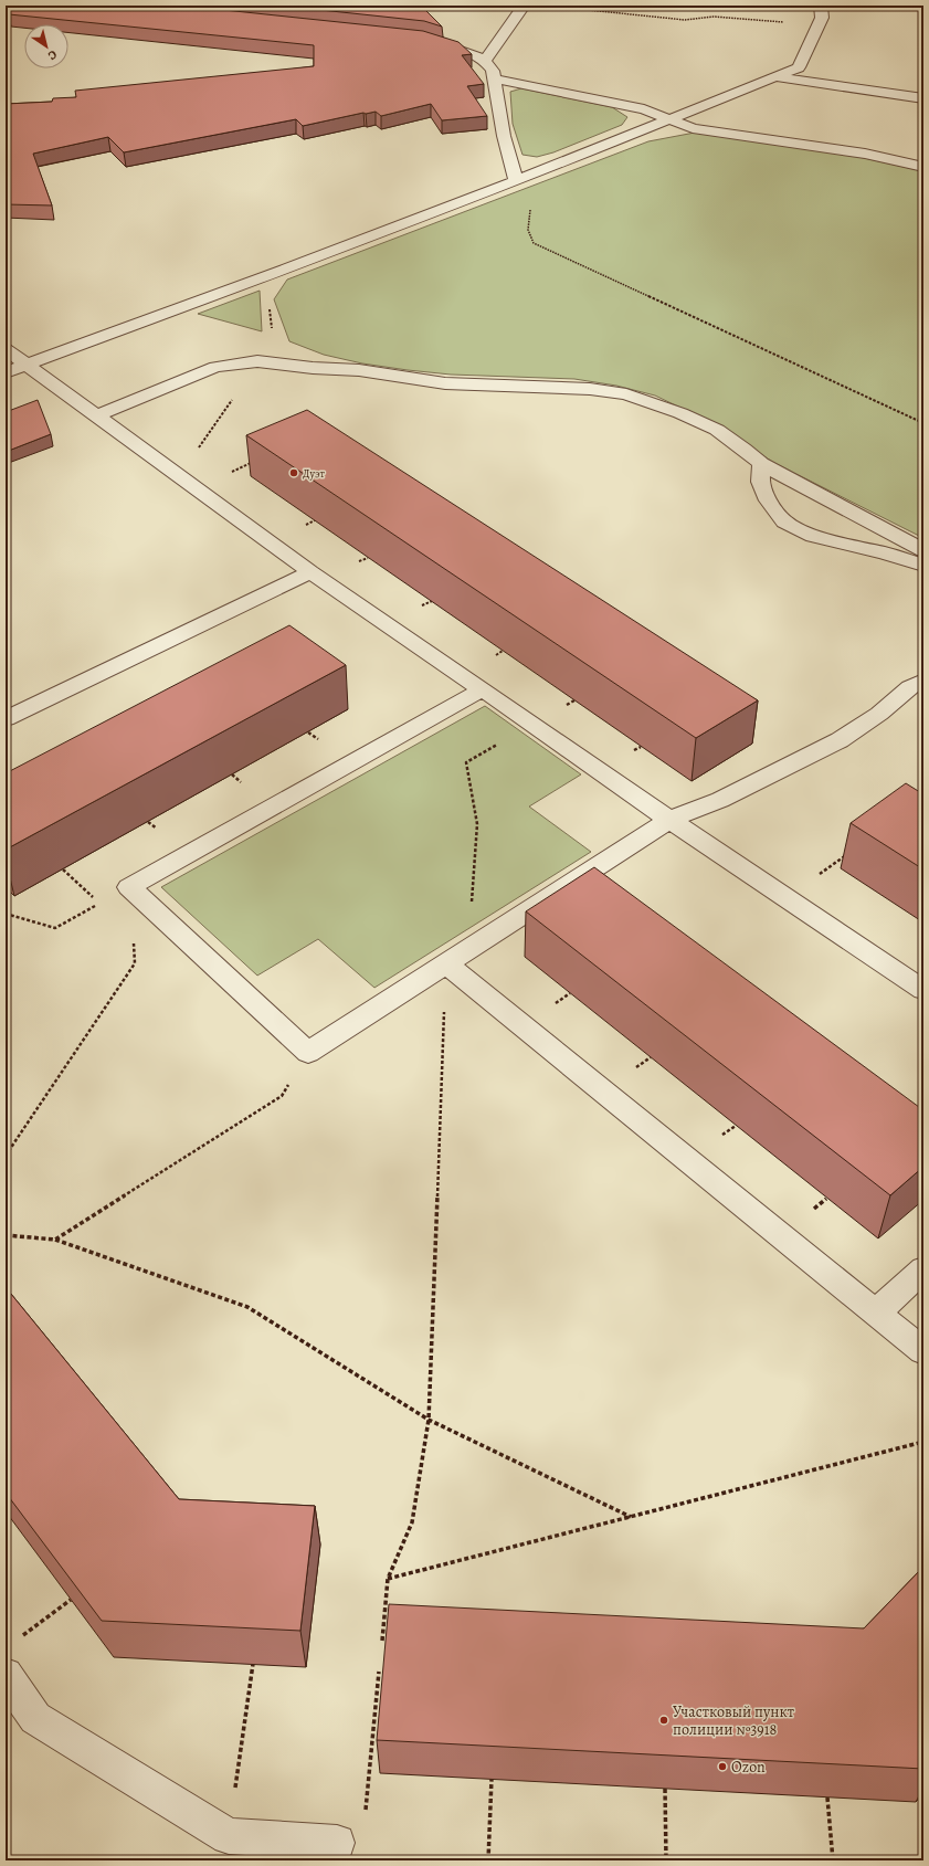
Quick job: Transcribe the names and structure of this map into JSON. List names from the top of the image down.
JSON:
{
  "places": ["Дуэт", "Участковый пункт полиции №3918", "Ozon"],
  "north": "bottom right"
}
